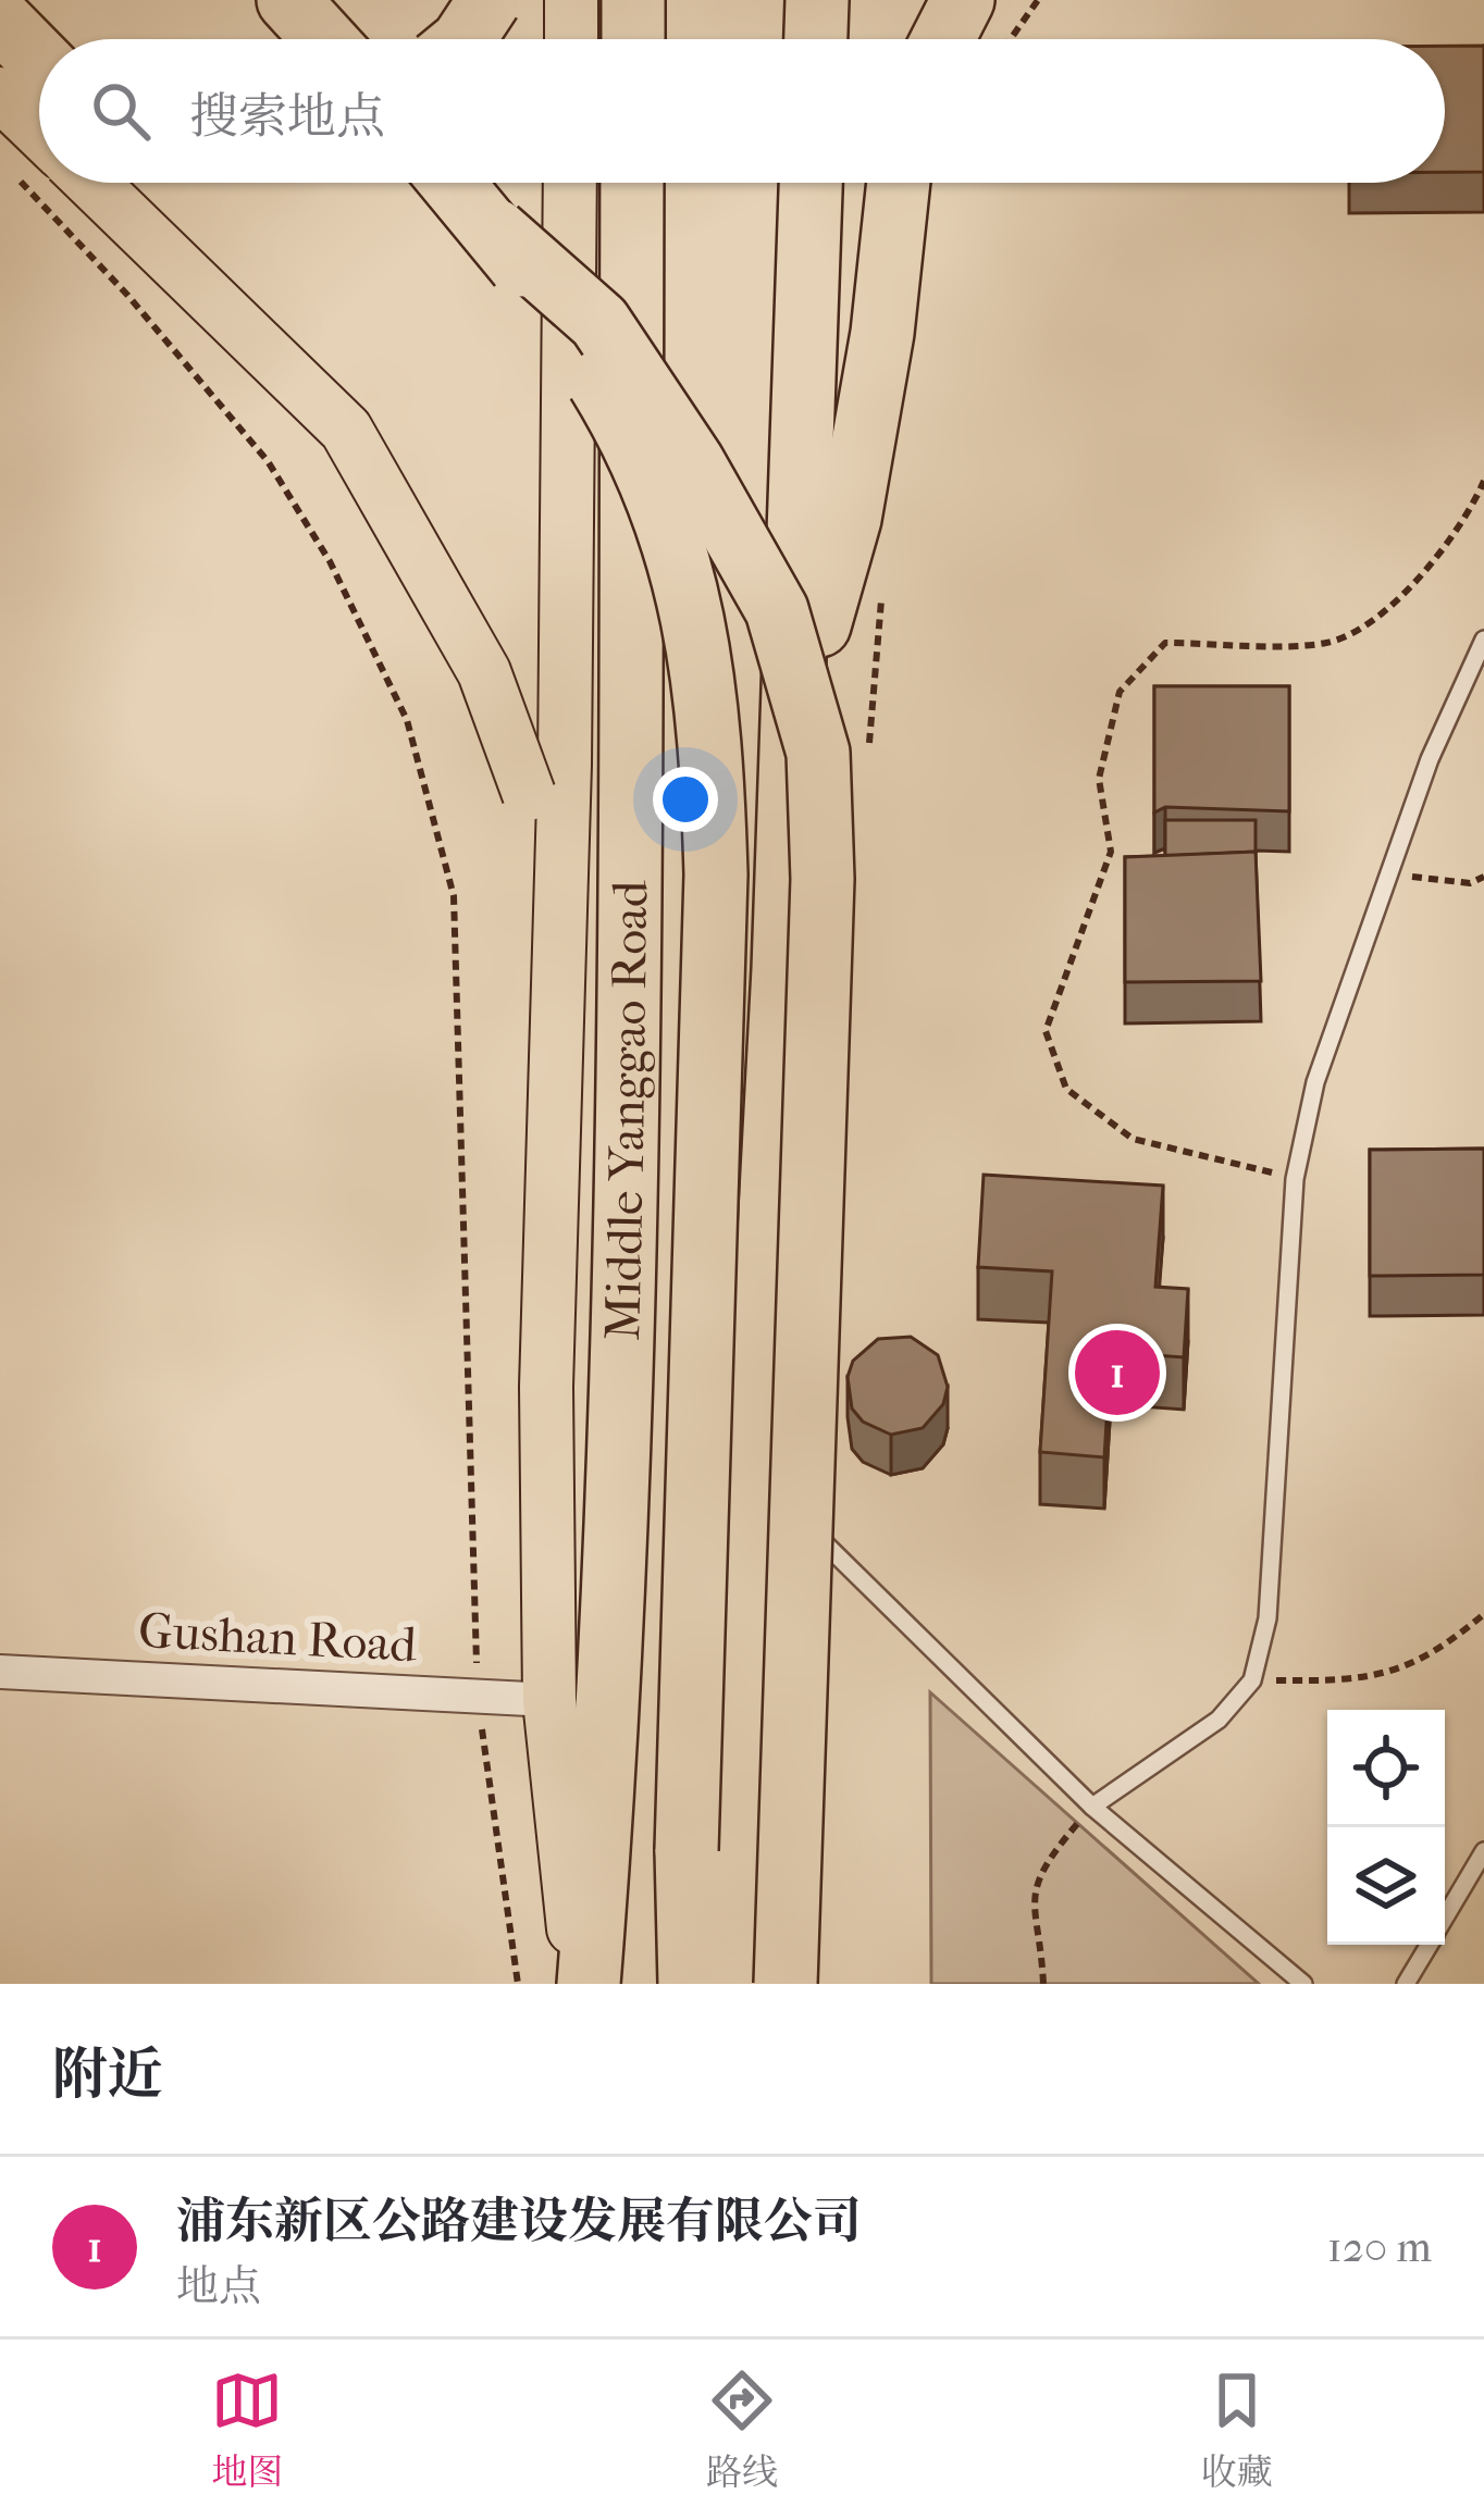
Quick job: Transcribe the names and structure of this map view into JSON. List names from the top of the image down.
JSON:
{
  "streets": {
    "highway": ["Middle Yanggao Road"],
    "street": ["Gushan Road"]
  },
  "page": {
    "search": "搜索地点",
    "pins": "1",
    "heading": "附近",
    "list": [
      {
        "mark": "1",
        "name": "浦东新区公路建设发展有限公司",
        "note": "地点",
        "value": "120 m"
      }
    ],
    "nav": ["地图", "路线", "收藏"]
  }
}
